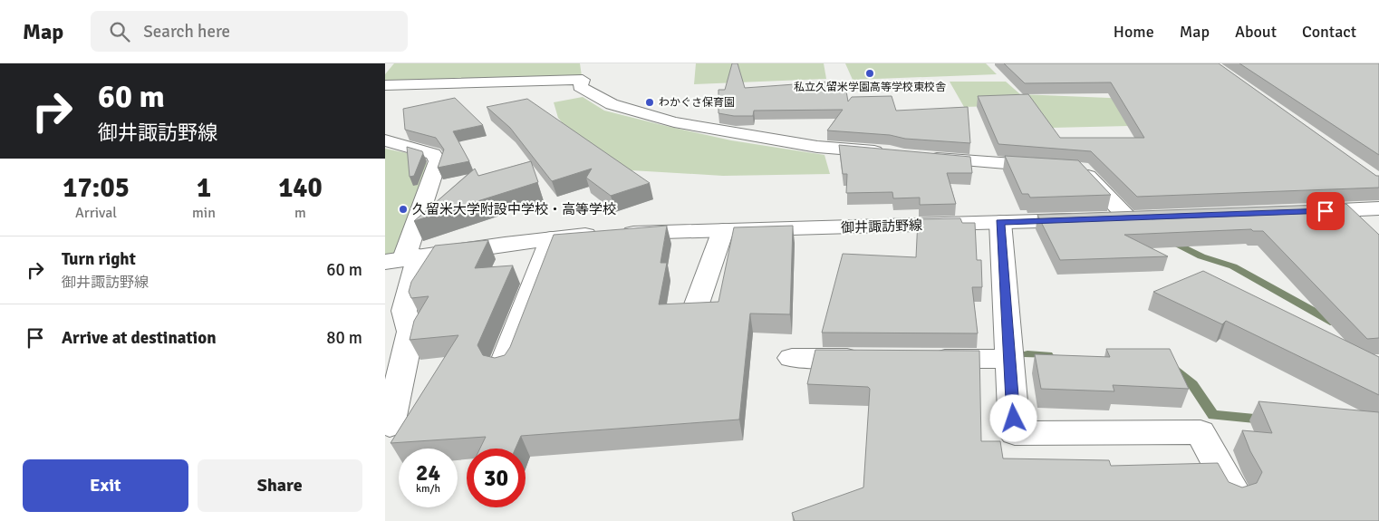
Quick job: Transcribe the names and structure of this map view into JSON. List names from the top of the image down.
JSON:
{
  "streets": {
    "street": ["御井諏訪野線"]
  },
  "places": ["私立久留米学園高等学校東校舎", "わかぐさ保育園", "久留米大学附設中学校・高等学校"],
  "page": {
    "header": "Map",
    "search": "Search here",
    "nav": [
      "Home",
      "Map",
      "About",
      "Contact"
    ],
    "turn": ["60 m", "御井諏訪野線"],
    "eta": [
      "17:05",
      "Arrival",
      "1",
      "min",
      "140",
      "m"
    ],
    "list": [
      {
        "name": "Turn right",
        "note": "御井諏訪野線",
        "value": "60 m"
      },
      {
        "name": "Arrive at destination",
        "value": "80 m"
      }
    ],
    "speed": "24 km/h",
    "limit": "30",
    "buttons": ["Exit", "Share"]
  }
}
